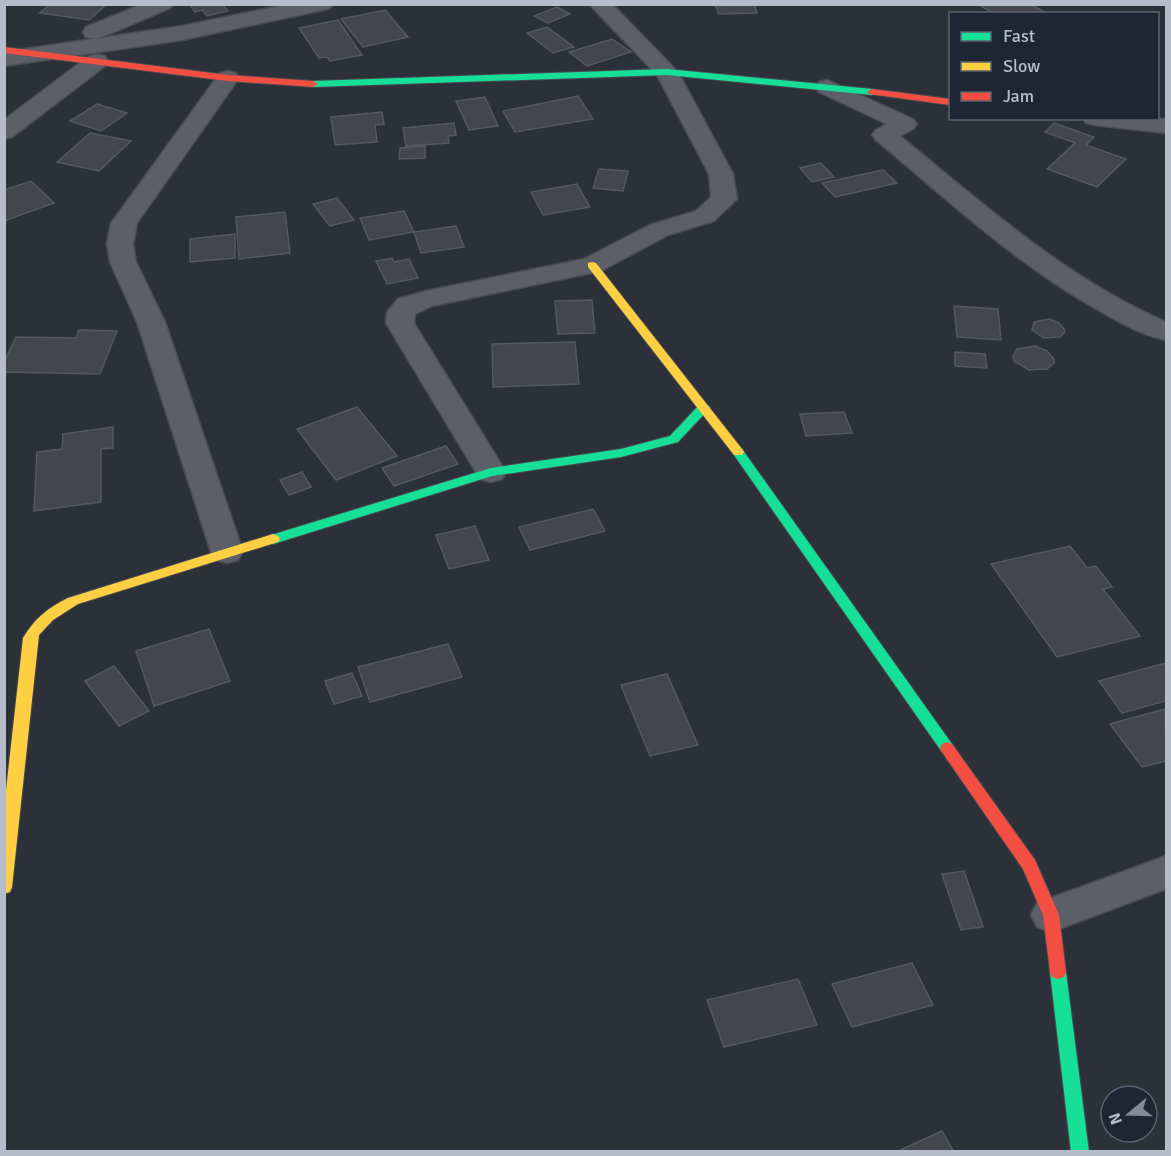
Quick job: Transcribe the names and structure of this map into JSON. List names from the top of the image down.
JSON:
{
  "legend": ["Fast", "Slow", "Jam"],
  "north": "left"
}
